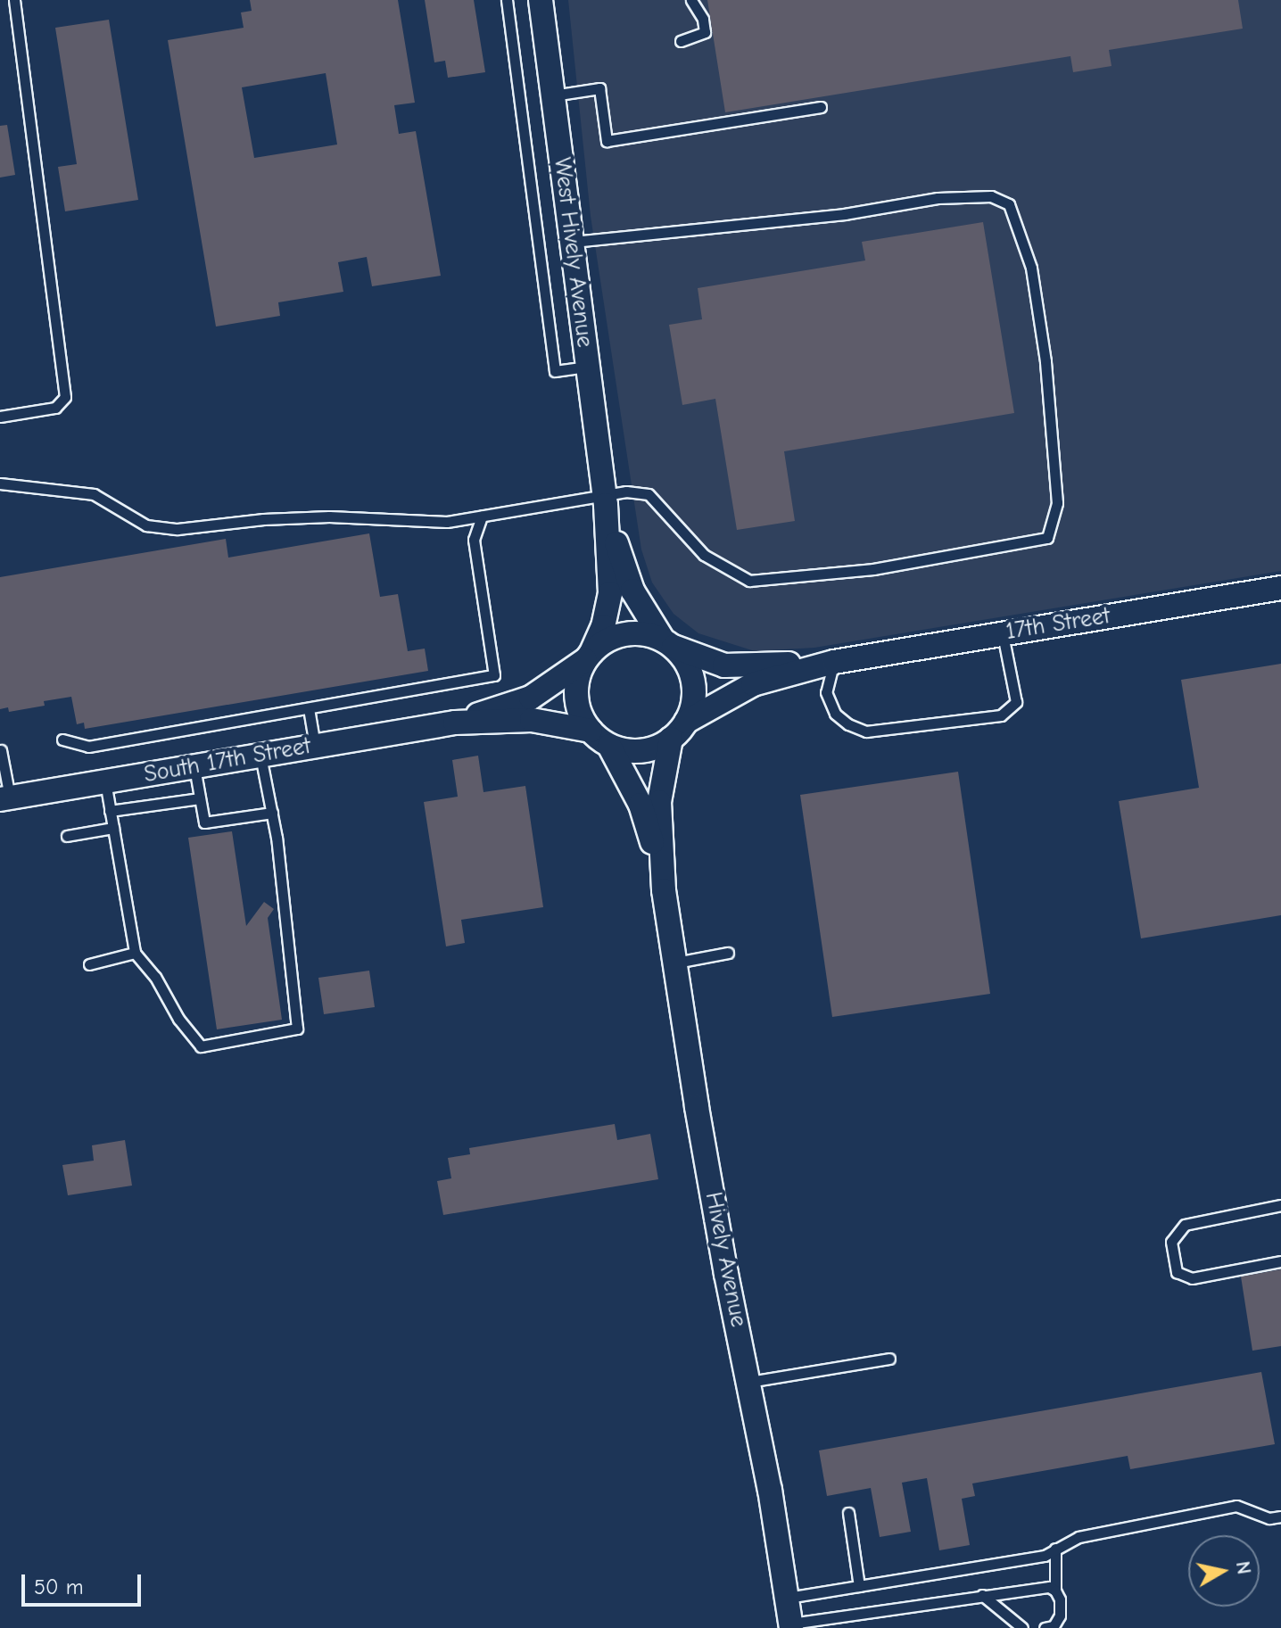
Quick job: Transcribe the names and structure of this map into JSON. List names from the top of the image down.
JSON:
{
  "streets": {
    "street": [
      "West Hively Avenue",
      "17th Street",
      "South 17th Street",
      "Hively Avenue"
    ]
  },
  "crossings": [
    ["17th Street", "Hively Avenue"]
  ],
  "scale_bar": "50 m",
  "north": "right"
}
